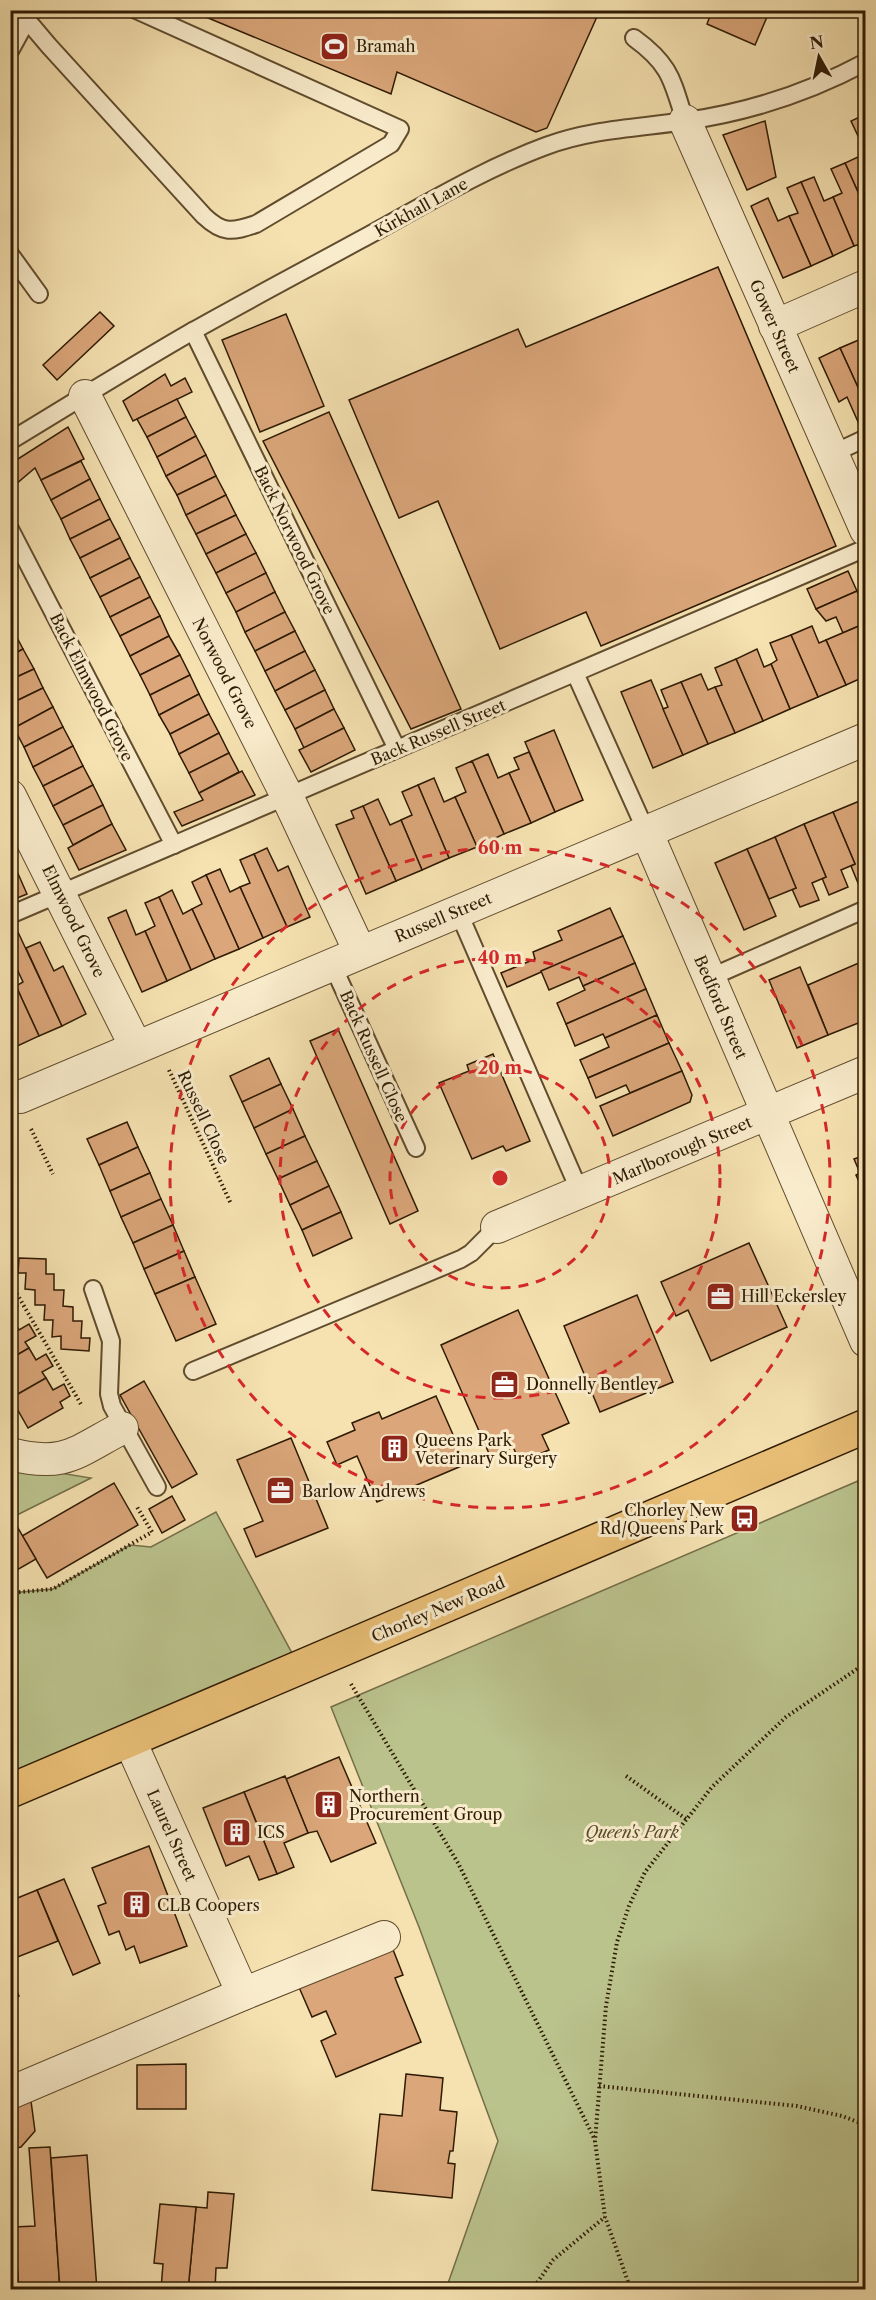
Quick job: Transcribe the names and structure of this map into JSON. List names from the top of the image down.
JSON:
{
  "streets": {
    "main road": ["Chorley New Road"],
    "street": [
      "Gower Street",
      "Norwood Grove",
      "Russell Street",
      "Elmwood Grove",
      "Bedford Street",
      "Marlborough Street",
      "Laurel Street"
    ],
    "lane": [
      "Kirkhall Lane",
      "Back Norwood Grove",
      "Back Elmwood Grove",
      "Back Russell Street",
      "Back Russell Close"
    ],
    "path": ["Russell Close"]
  },
  "crossings": [
    ["Kirkhall Lane", "Gower Street"],
    ["Kirkhall Lane", "Back Norwood Grove"],
    ["Kirkhall Lane", "Norwood Grove"],
    ["Back Norwood Grove", "Back Russell Street"],
    ["Norwood Grove", "Back Russell Street"],
    ["Norwood Grove", "Russell Street"],
    ["Norwood Grove", "Back Russell Close"],
    ["Back Elmwood Grove", "Back Russell Street"],
    ["Back Russell Street", "Elmwood Grove"],
    ["Back Russell Street", "Bedford Street"],
    ["Russell Street", "Elmwood Grove"],
    ["Russell Street", "Bedford Street"],
    ["Russell Street", "Back Russell Close"],
    ["Russell Street", "Russell Close"],
    ["Elmwood Grove", "Russell Close"],
    ["Bedford Street", "Marlborough Street"],
    ["Chorley New Road", "Laurel Street"]
  ],
  "parks": ["Queen's Park"],
  "places": {
    "sports": ["Bramah"],
    "office": ["Hill Eckersley", "Donnelly Bentley", "Barlow Andrews"],
    "building": [
      "Queens Park Veterinary Surgery",
      "Northern Procurement Group",
      "ICS",
      "CLB Coopers"
    ],
    "bus stop": ["Chorley New Rd/Queens Park"]
  },
  "north": "top",
  "rings": ["60 m", "40 m", "20 m"]
}
